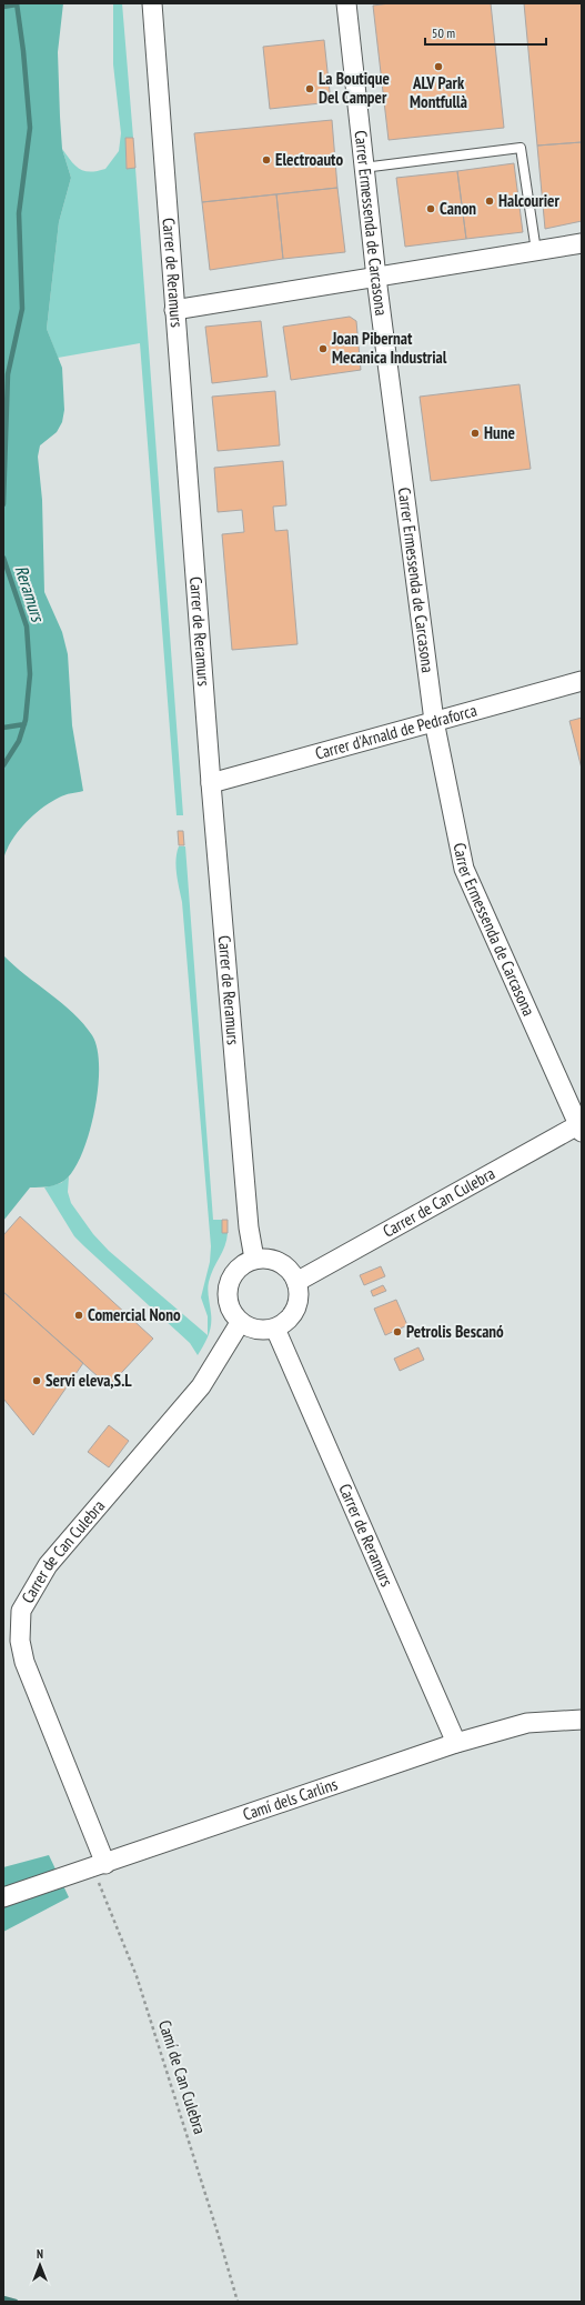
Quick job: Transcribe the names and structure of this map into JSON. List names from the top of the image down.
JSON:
{
  "streets": {
    "street": [
      "Carrer Ermessenda de Carcasona",
      "Carrer de Reramurs",
      "Carrer d'Arnald de Pedraforca",
      "Carrer de Can Culebra",
      "Camí dels Carlins"
    ],
    "path": ["Camí de Can Culebra"]
  },
  "crossings": [
    ["Carrer Ermessenda de Carcasona", "Carrer d'Arnald de Pedraforca"],
    ["Carrer Ermessenda de Carcasona", "Carrer de Can Culebra"],
    ["Carrer de Reramurs", "Carrer d'Arnald de Pedraforca"],
    ["Carrer de Reramurs", "Carrer de Can Culebra"],
    ["Carrer de Reramurs", "Camí dels Carlins"],
    ["Carrer de Can Culebra", "Camí dels Carlins"],
    ["Carrer de Can Culebra", "Camí de Can Culebra"],
    ["Camí dels Carlins", "Camí de Can Culebra"]
  ],
  "water": ["Reramurs"],
  "places": [
    "ALV Park Montfullà",
    "La Boutique Del Camper",
    "Electroauto",
    "Halcourier",
    "Canon",
    "Joan Pibernat Mecanica Industrial",
    "Hune",
    "Comercial Nono",
    "Petrolis Bescanó",
    "Servi eleva,S.L"
  ],
  "scale_bar": "50 m",
  "north": "top"
}
